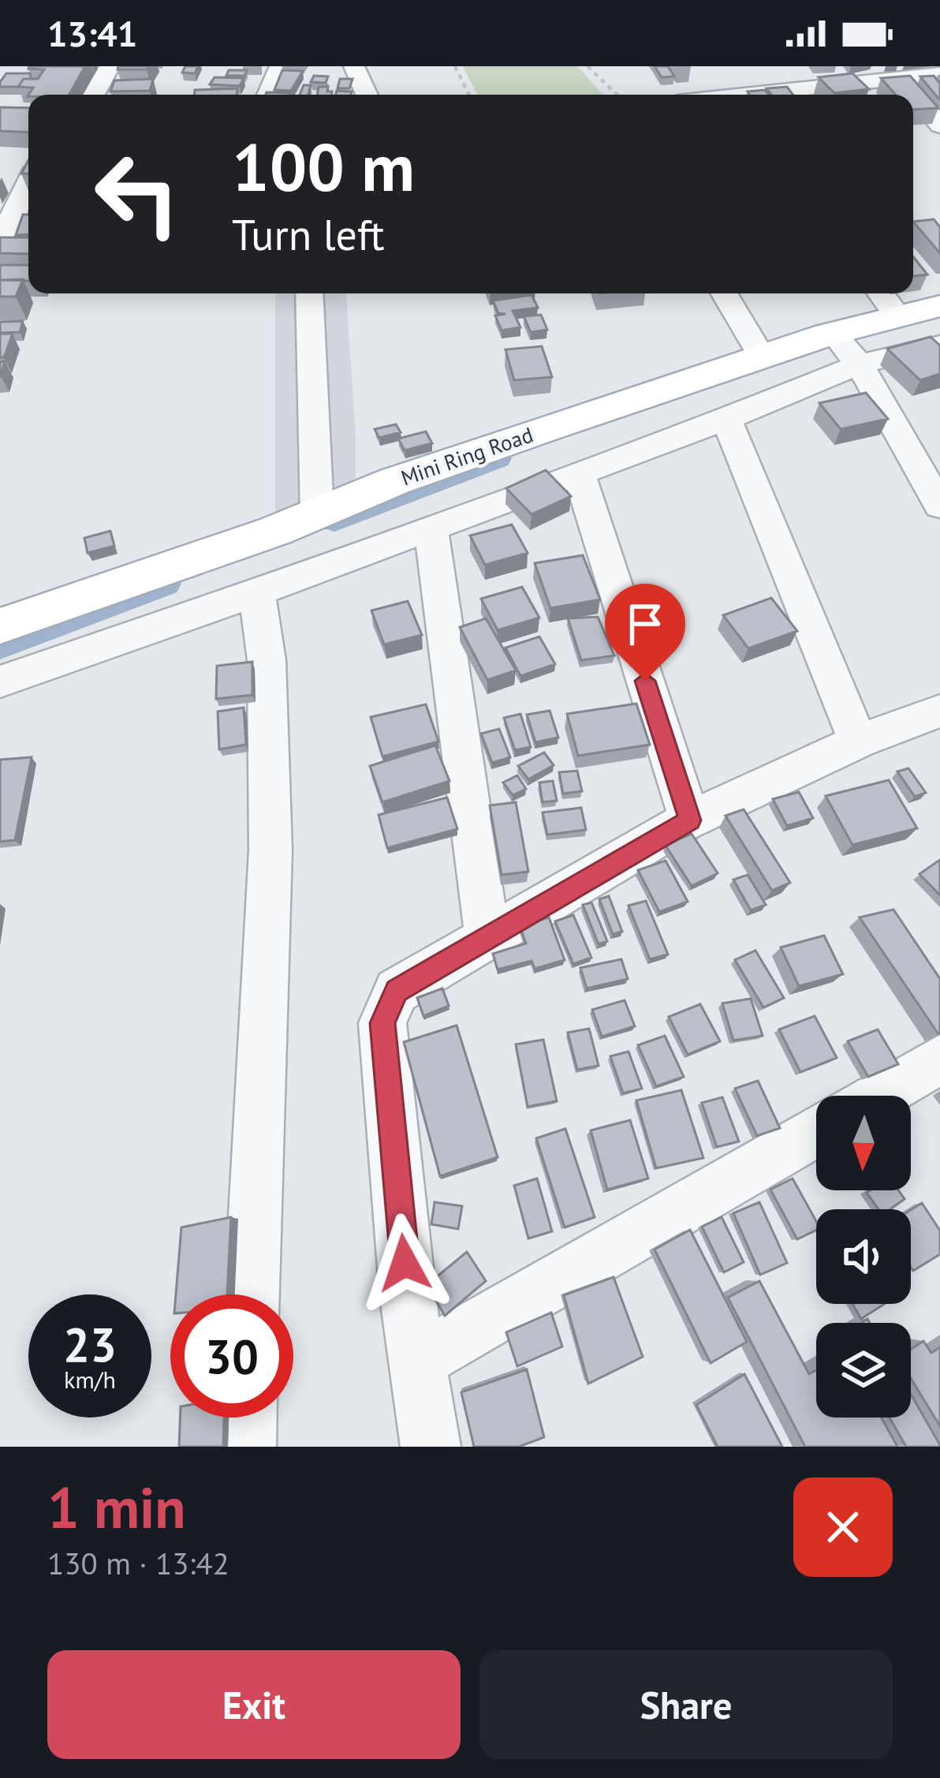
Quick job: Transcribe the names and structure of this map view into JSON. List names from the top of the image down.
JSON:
{
  "streets": {
    "main road": ["Mini Ring Road"]
  },
  "north": "bottom",
  "page": {
    "status": "13:41",
    "turn": ["100 m", "Turn left"],
    "speed": "23 km/h",
    "limit": "30",
    "heading": ["1 min", "130 m · 13:42"],
    "buttons": ["Exit", "Share"]
  }
}
